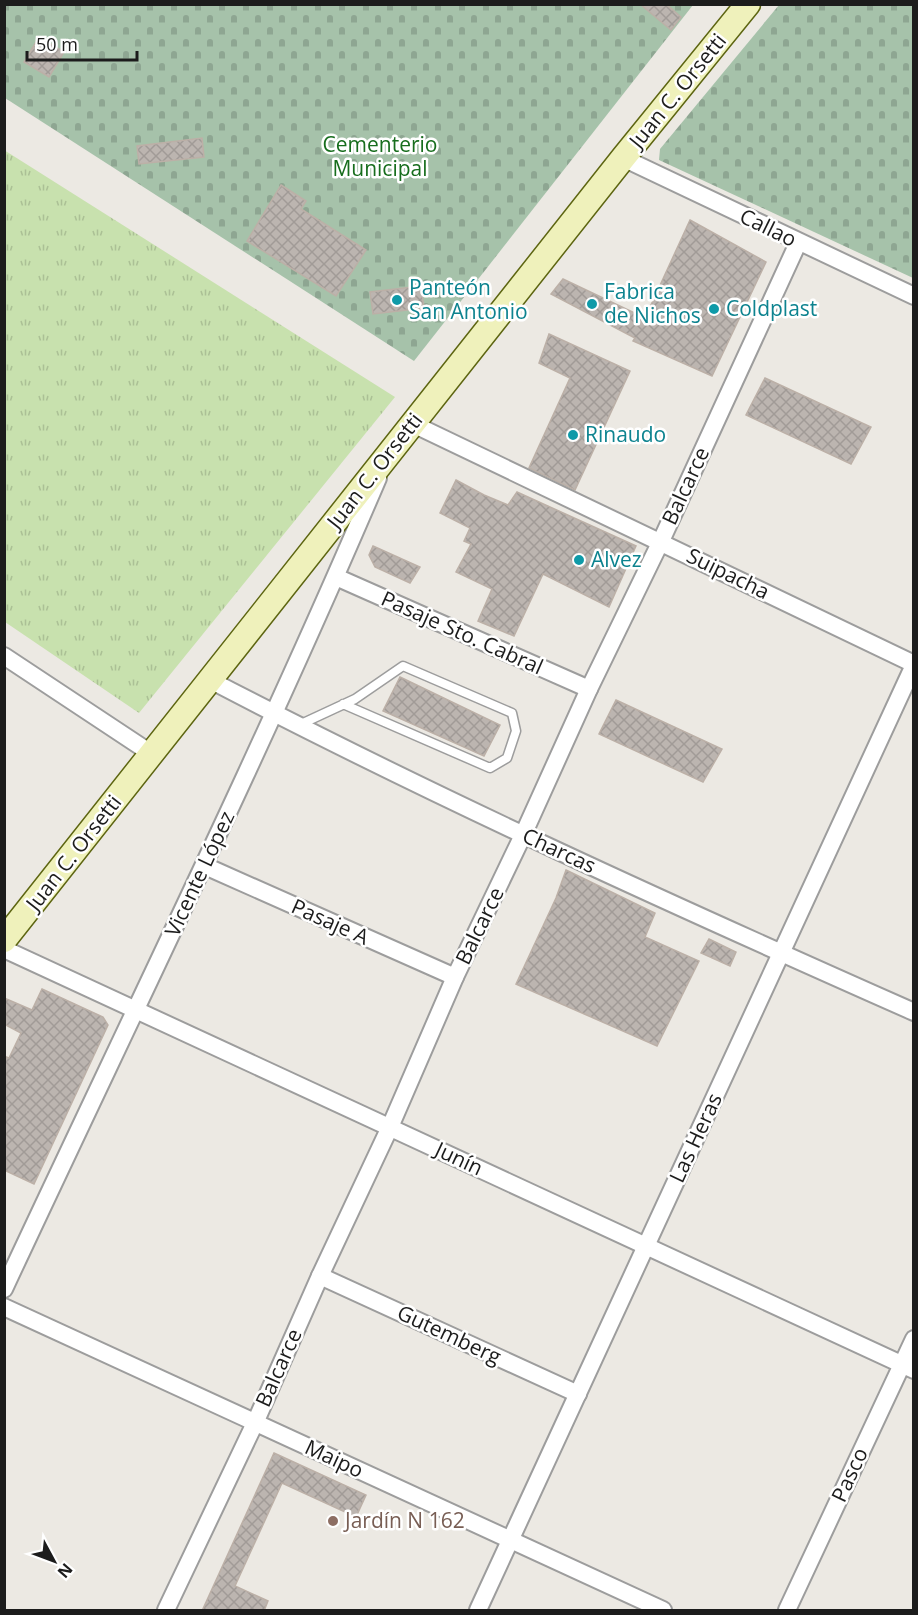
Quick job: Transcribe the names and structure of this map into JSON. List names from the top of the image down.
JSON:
{
  "streets": {
    "street": [
      "Juan C. Orsetti",
      "Callao",
      "Balcarce",
      "Suipacha",
      "Pasaje Sto. Cabral",
      "Charcas",
      "Vicente López",
      "Pasaje A",
      "Las Heras",
      "Junín",
      "Gutemberg",
      "Maipo",
      "Pasco"
    ]
  },
  "crossings": [
    ["Juan C. Orsetti", "Callao"],
    ["Juan C. Orsetti", "Suipacha"],
    ["Juan C. Orsetti", "Charcas"],
    ["Juan C. Orsetti", "Vicente López"],
    ["Callao", "Balcarce"],
    ["Balcarce", "Suipacha"],
    ["Balcarce", "Pasaje Sto. Cabral"],
    ["Balcarce", "Charcas"],
    ["Balcarce", "Pasaje A"],
    ["Balcarce", "Junín"],
    ["Balcarce", "Gutemberg"],
    ["Balcarce", "Maipo"],
    ["Suipacha", "Las Heras"],
    ["Pasaje Sto. Cabral", "Vicente López"],
    ["Charcas", "Vicente López"],
    ["Charcas", "Las Heras"],
    ["Vicente López", "Pasaje A"],
    ["Vicente López", "Junín"],
    ["Las Heras", "Junín"],
    ["Las Heras", "Gutemberg"],
    ["Las Heras", "Maipo"],
    ["Junín", "Pasco"]
  ],
  "parks": ["Cementerio Municipal"],
  "places": [
    "Panteón San Antonio",
    "Fabrica de Nichos",
    "Coldplast",
    "Rinaudo",
    "Alvez",
    "Jardín N 162"
  ],
  "scale_bar": "50 m",
  "north": "bottom right"
}
